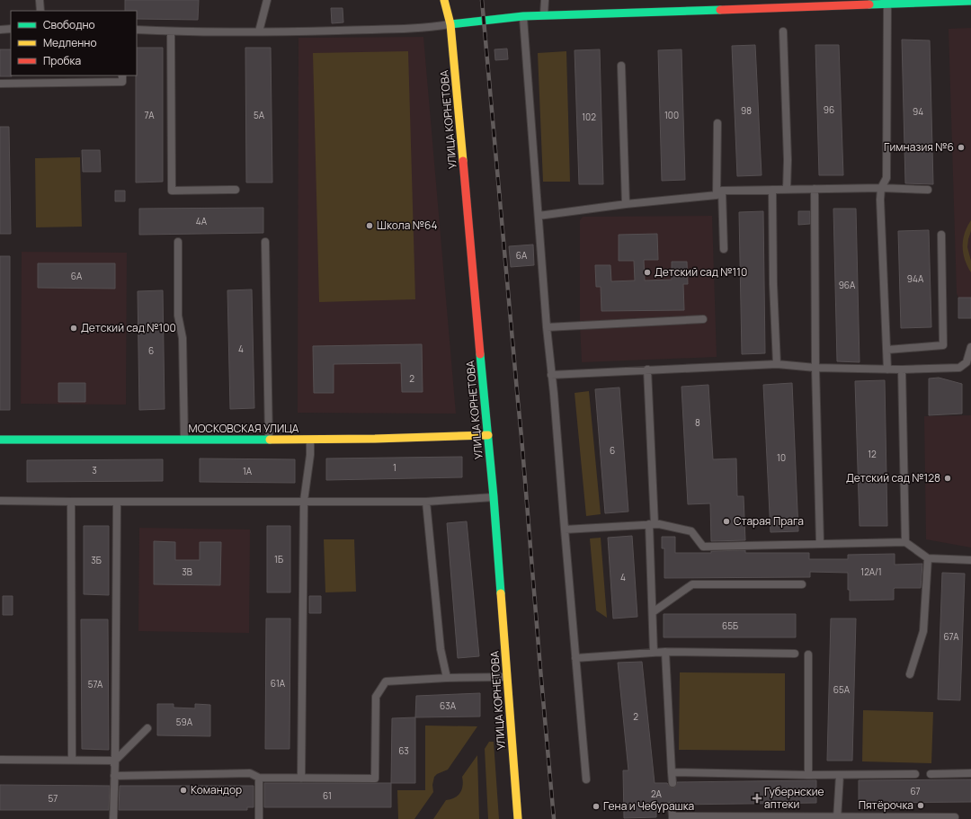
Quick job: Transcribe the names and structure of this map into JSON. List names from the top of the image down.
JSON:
{
  "streets": {
    "street": ["УЛИЦА КОРНЕТОВА", "МОСКОВСКАЯ УЛИЦА"]
  },
  "crossings": [
    ["УЛИЦА КОРНЕТОВА", "МОСКОВСКАЯ УЛИЦА"]
  ],
  "places": {
    "other": [
      "Гимназия №6",
      "Школа №64",
      "Детский сад №110",
      "Детский сад №100",
      "Детский сад №128",
      "Старая Прага",
      "Командор",
      "Пятёрочка",
      "Гена и Чебурашка"
    ],
    "health": ["Губернские аптеки"]
  },
  "house_numbers": [
    "96",
    "98",
    "94",
    "7А",
    "5А",
    "100",
    "102",
    "4А",
    "6А",
    "6А",
    "94А",
    "96А",
    "4",
    "6",
    "2",
    "8",
    "6",
    "12",
    "10",
    "1",
    "3",
    "1А",
    "1Б",
    "3Б",
    "3В",
    "12А/1",
    "4",
    "65Б",
    "67А",
    "61А",
    "57А",
    "65А",
    "63А",
    "2",
    "59А",
    "63",
    "67",
    "2А",
    "61",
    "57"
  ],
  "legend": ["Свободно", "Медленно", "Пробка"]
}
